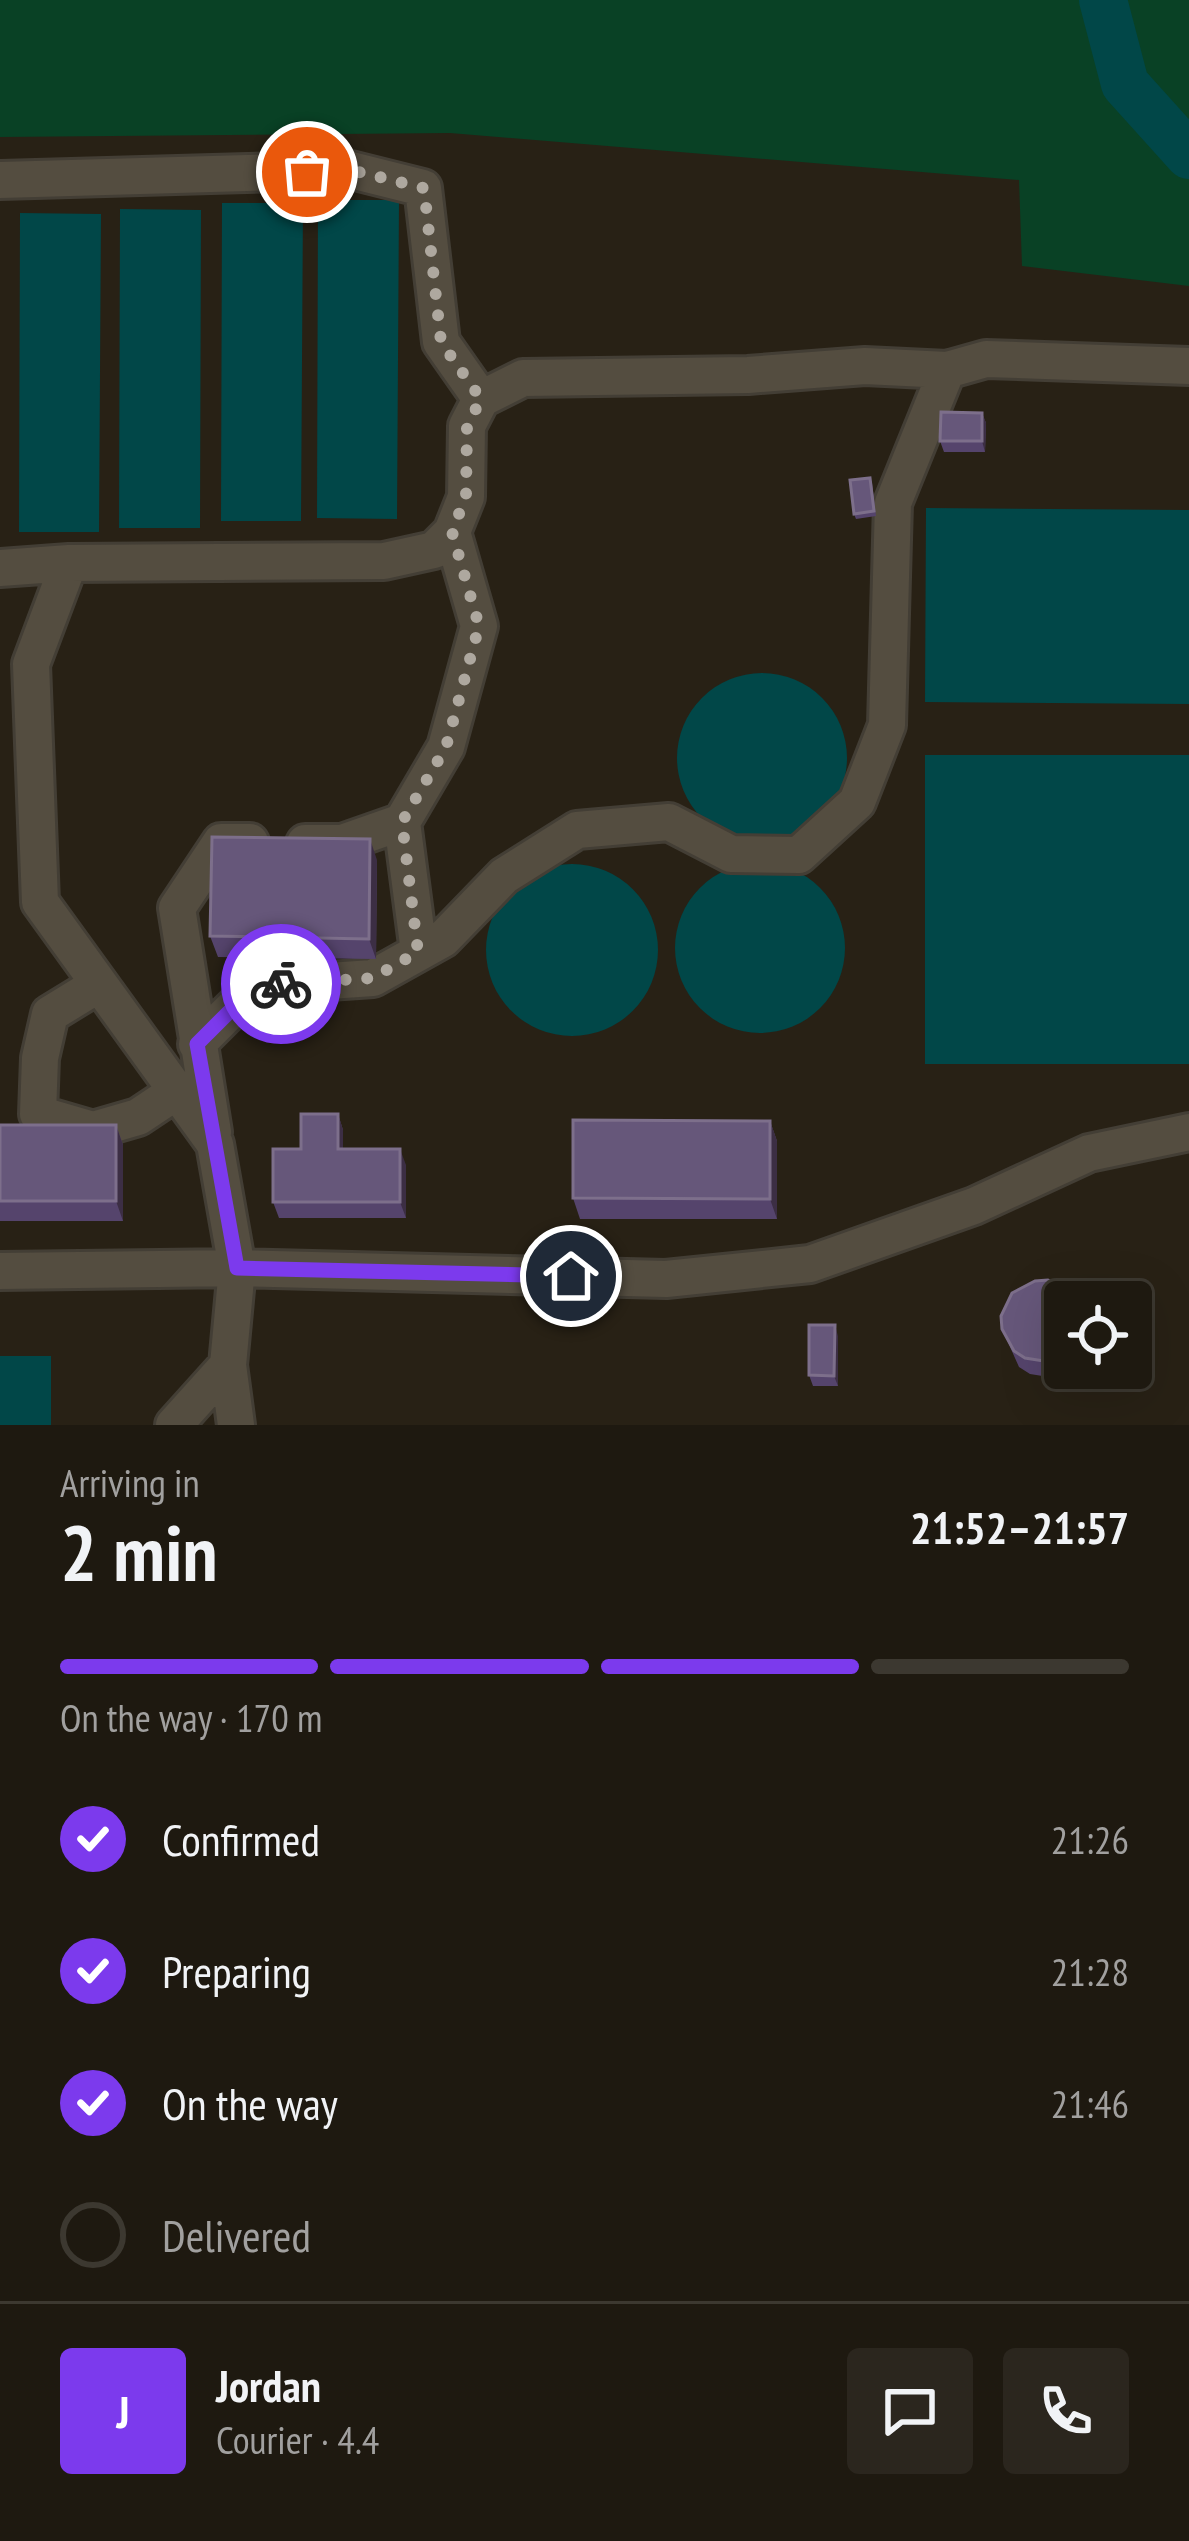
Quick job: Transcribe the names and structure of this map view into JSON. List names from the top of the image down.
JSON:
{
  "page": {
    "heading": ["2 min", "Arriving in", "21:52–21:57"],
    "panel": ["Jordan", "Courier · 4.4"],
    "bar": "On the way · 170 m",
    "list": [
      ["Confirmed", "21:26"],
      ["Preparing", "21:28"],
      ["On the way", "21:46"],
      "Delivered"
    ],
    "round": "J"
  }
}
